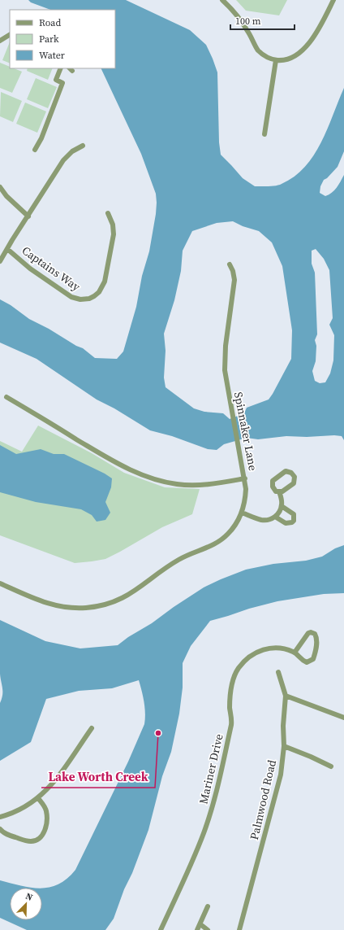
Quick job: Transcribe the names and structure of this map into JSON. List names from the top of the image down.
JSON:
{
  "streets": {
    "street": [
      "Captains Way",
      "Spinnaker Lane",
      "Mariner Drive",
      "Palmwood Road"
    ]
  },
  "places": ["Lake Worth Creek"],
  "legend": ["Road", "Park", "Water"],
  "scale_bar": "100 m",
  "north": "top right"
}
